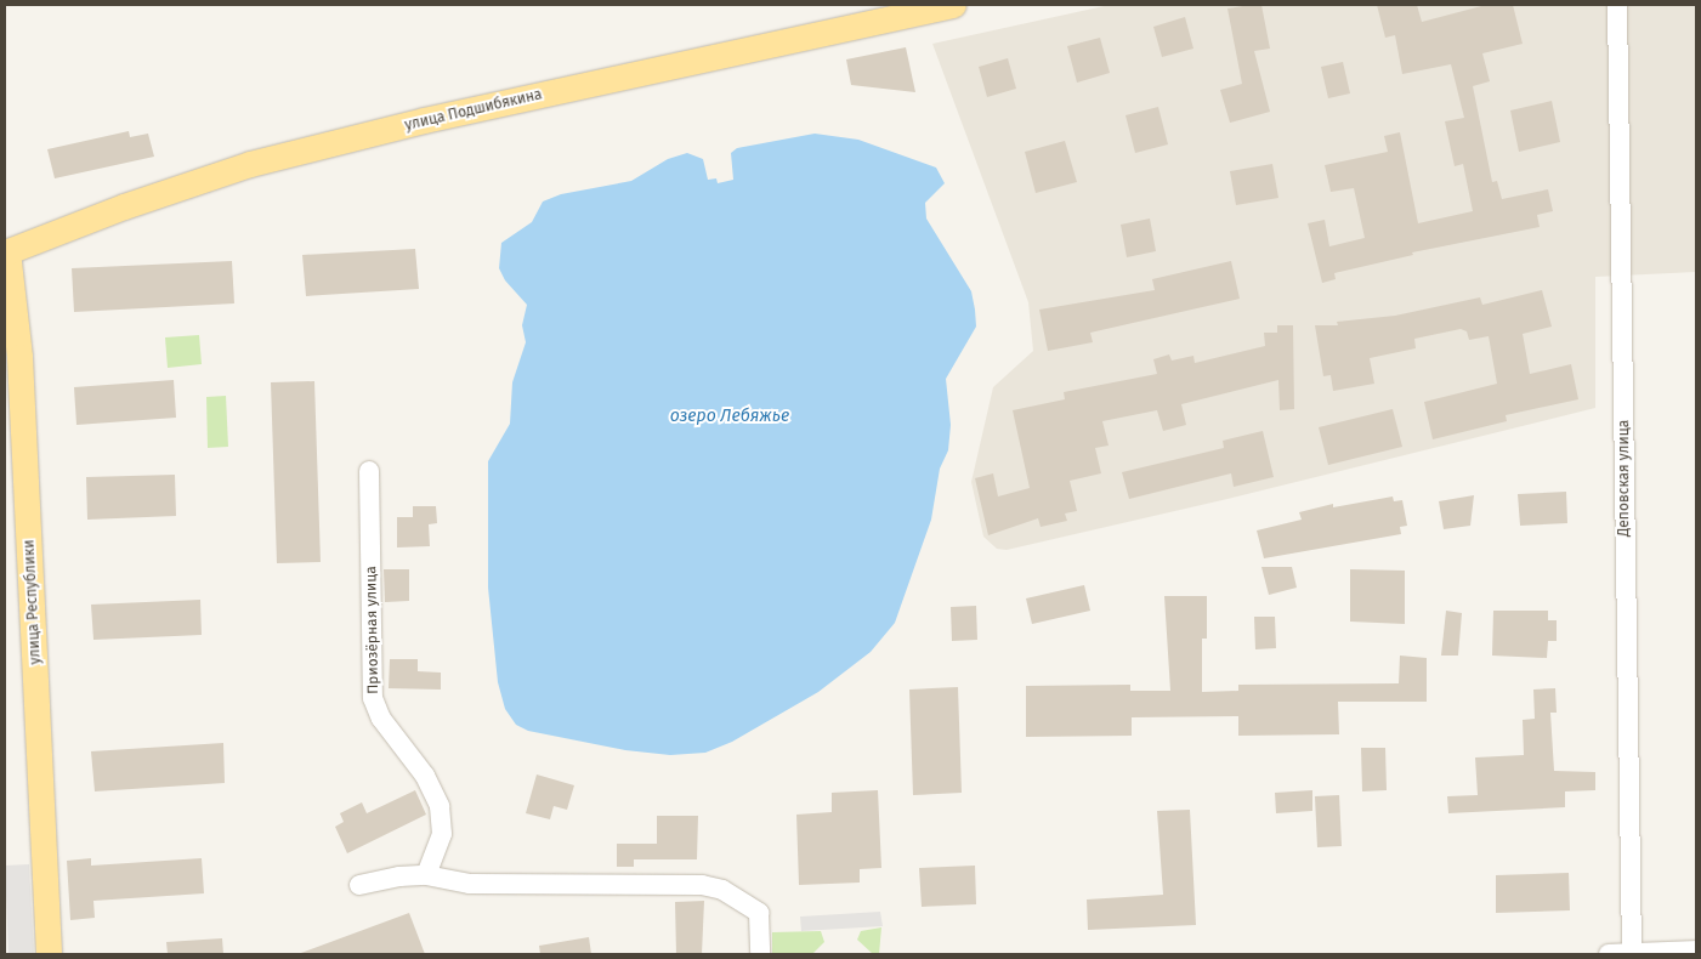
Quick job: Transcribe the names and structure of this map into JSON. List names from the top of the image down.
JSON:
{
  "streets": {
    "main road": ["улица Подшибякина", "улица Республики"],
    "street": ["Деповская улица", "Приозёрная улица"]
  },
  "crossings": [
    ["улица Подшибякина", "улица Республики"]
  ],
  "water": ["озеро Лебяжье"]
}
